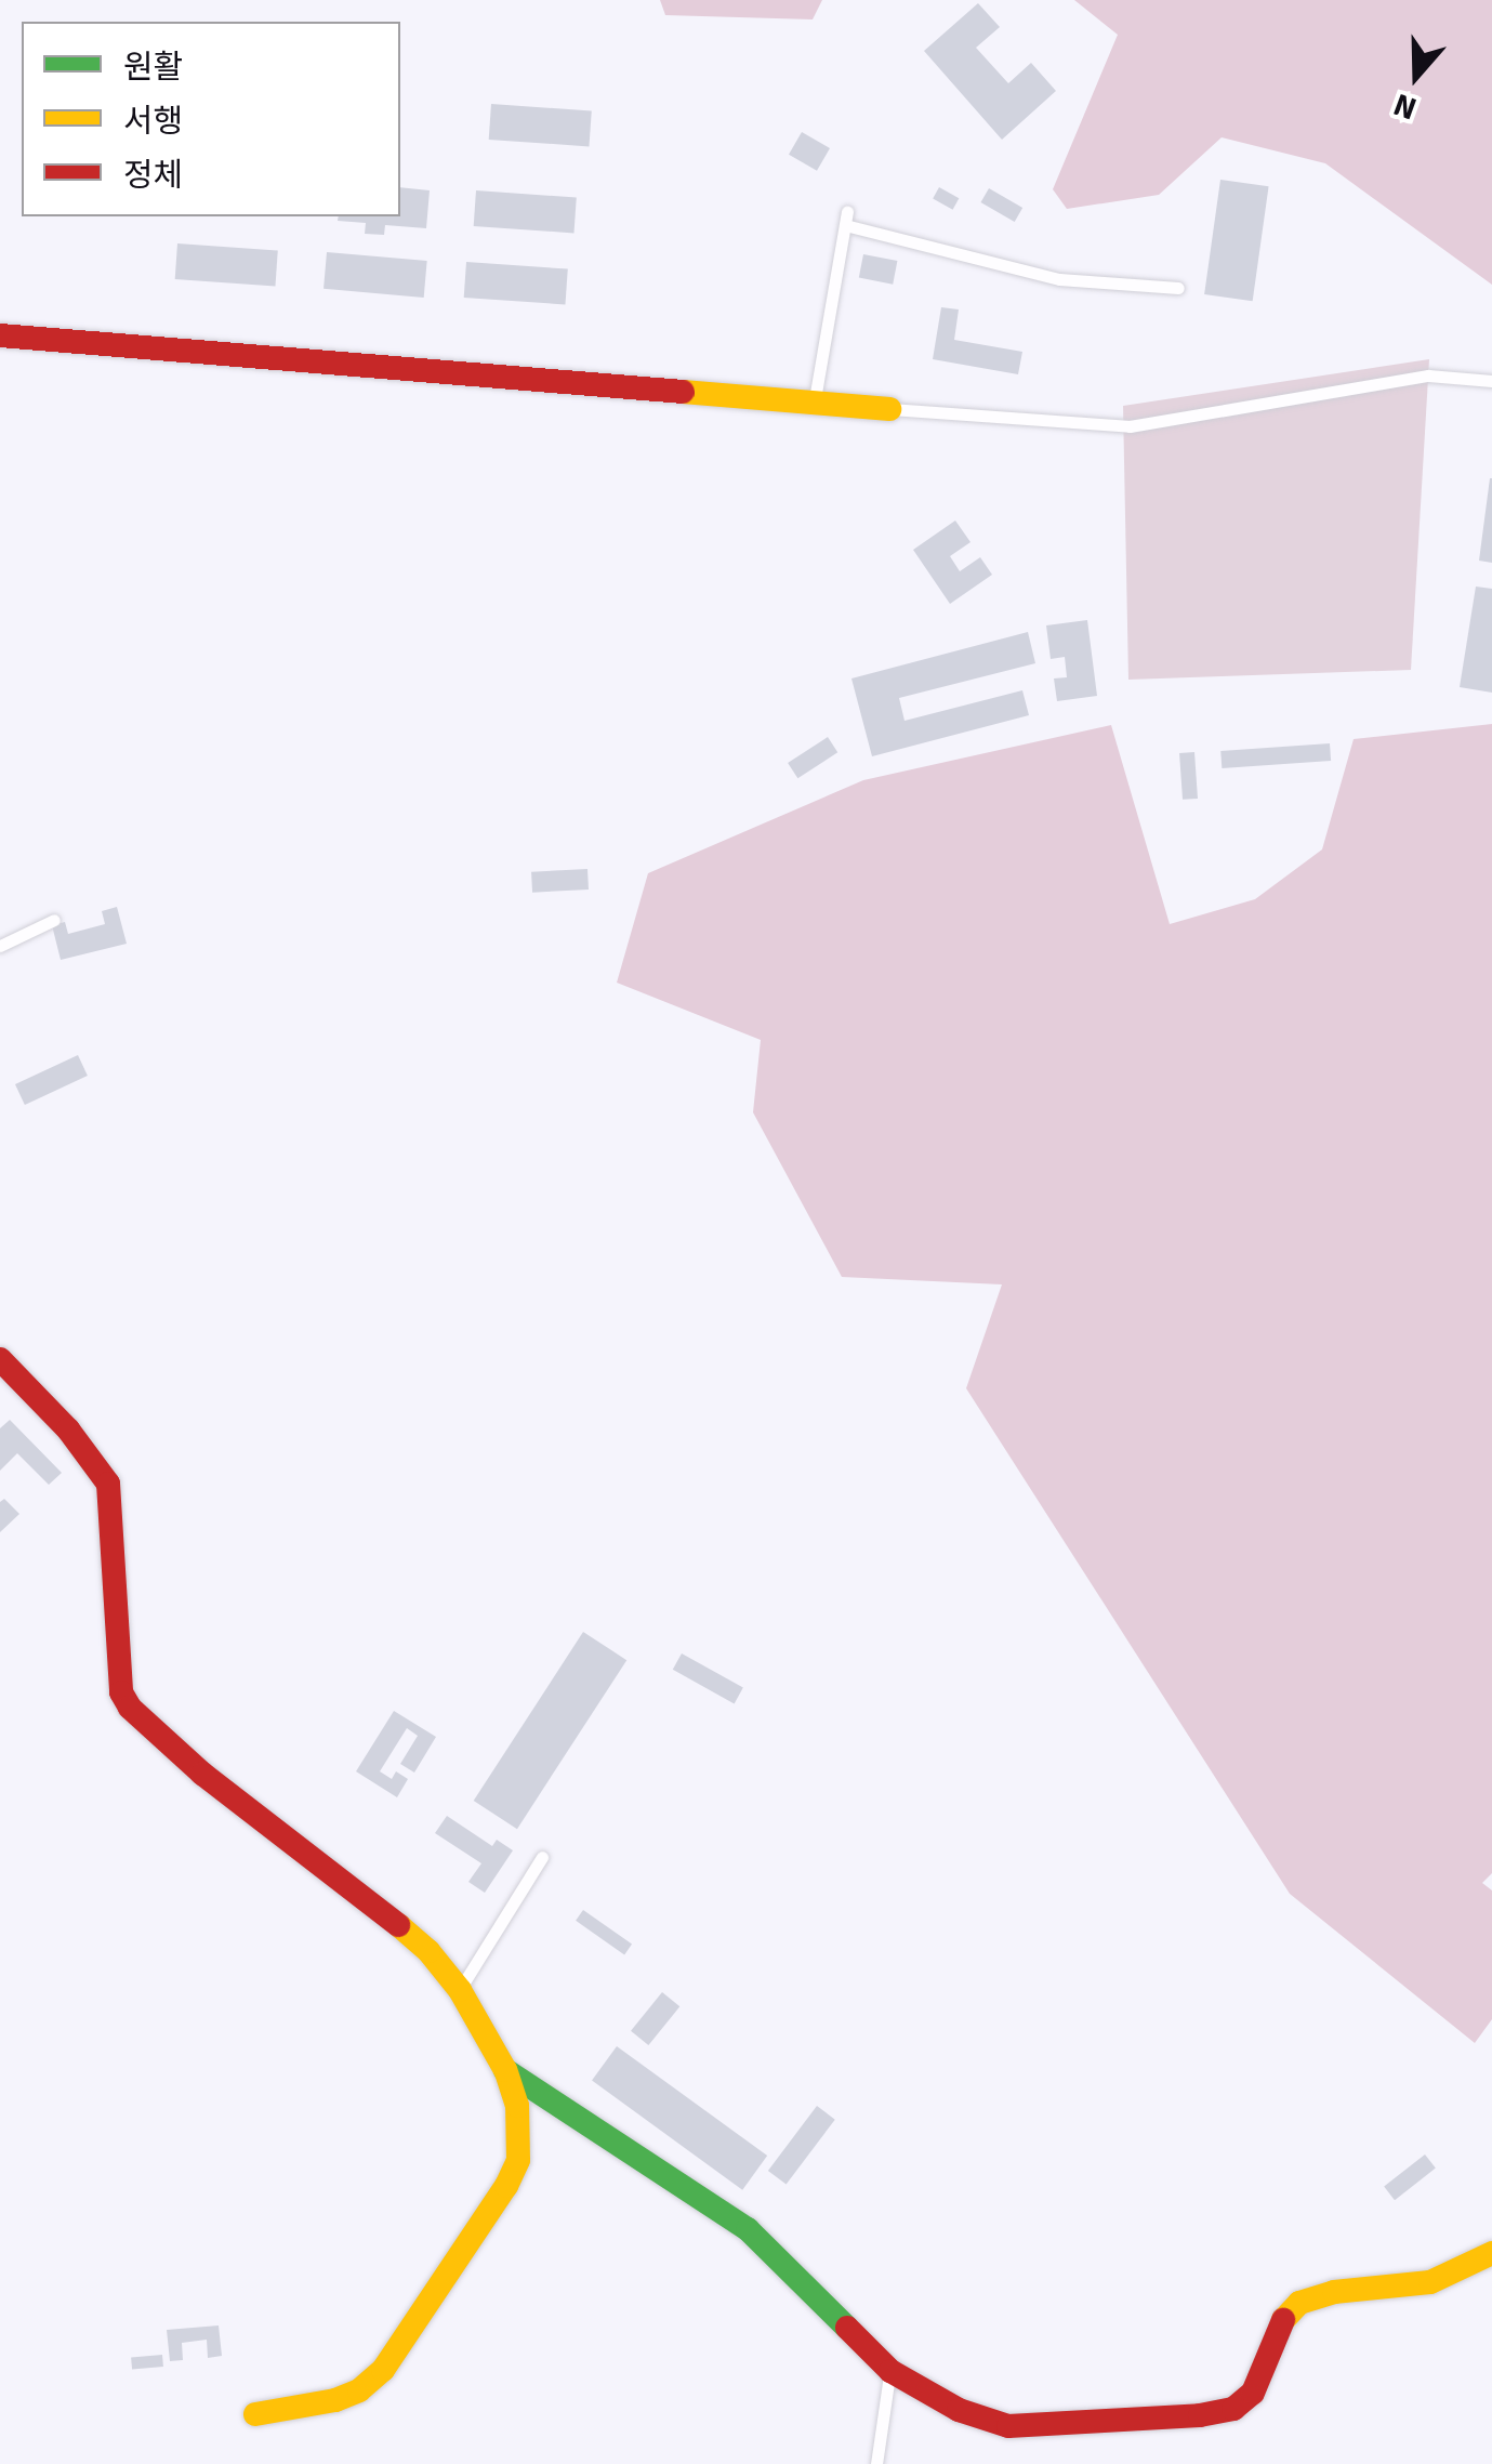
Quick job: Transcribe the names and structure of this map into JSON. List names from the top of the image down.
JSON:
{
  "legend": ["원활", "서행", "정체"],
  "north": "bottom"
}
